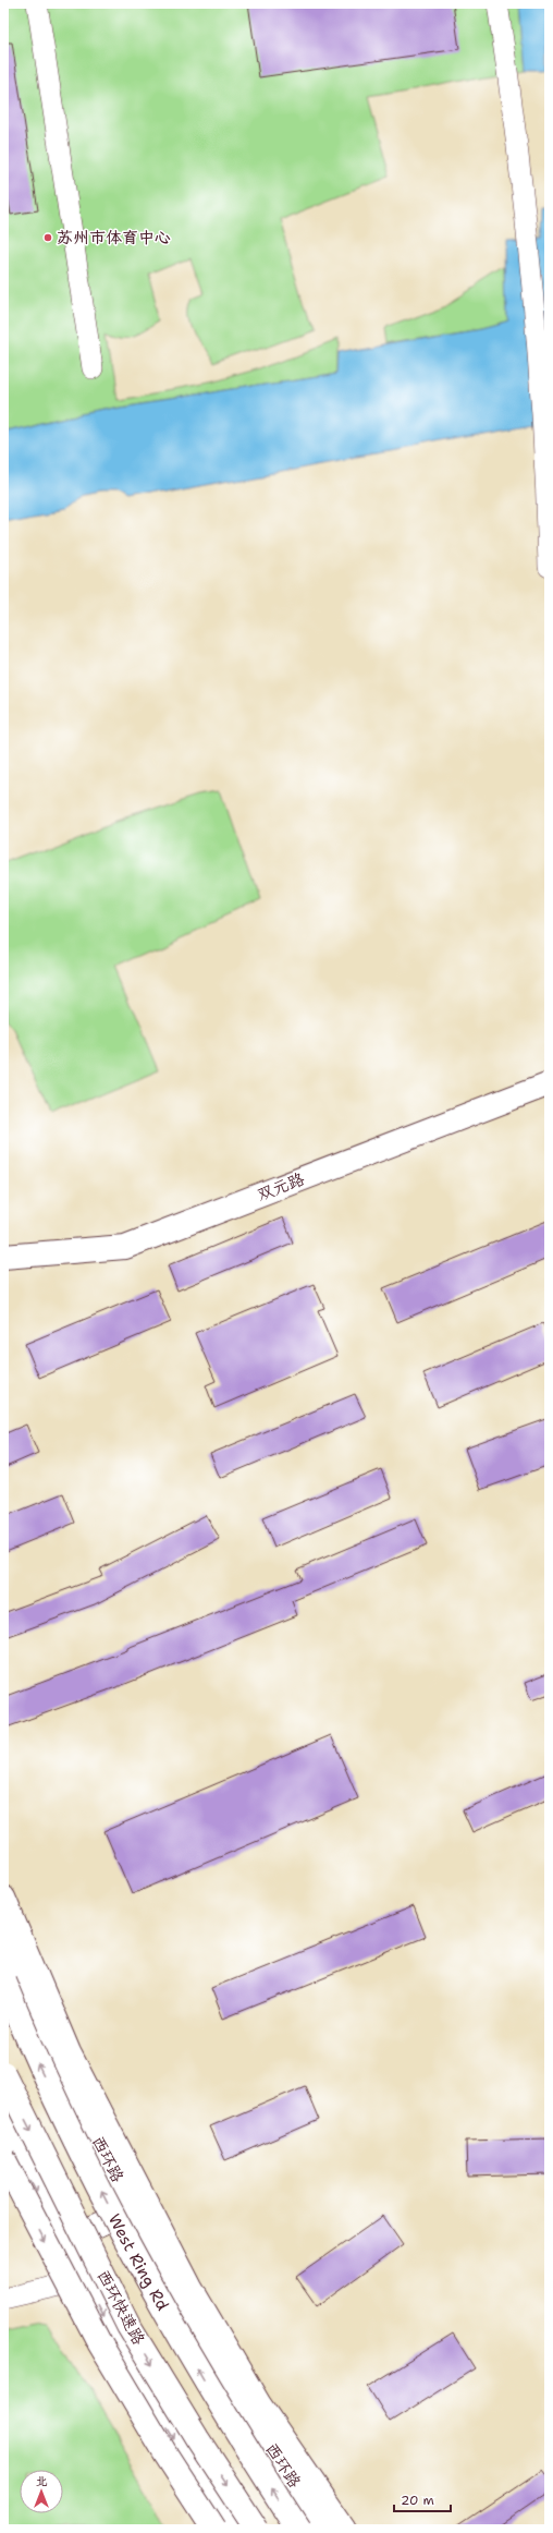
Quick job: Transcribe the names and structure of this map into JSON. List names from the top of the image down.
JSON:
{
  "streets": {
    "main road": [
      "双元路",
      "西环路",
      "West Ring Rd",
      "西环快速路"
    ]
  },
  "places": ["苏州市体育中心"],
  "scale_bar": "20 m",
  "north": "top"
}
